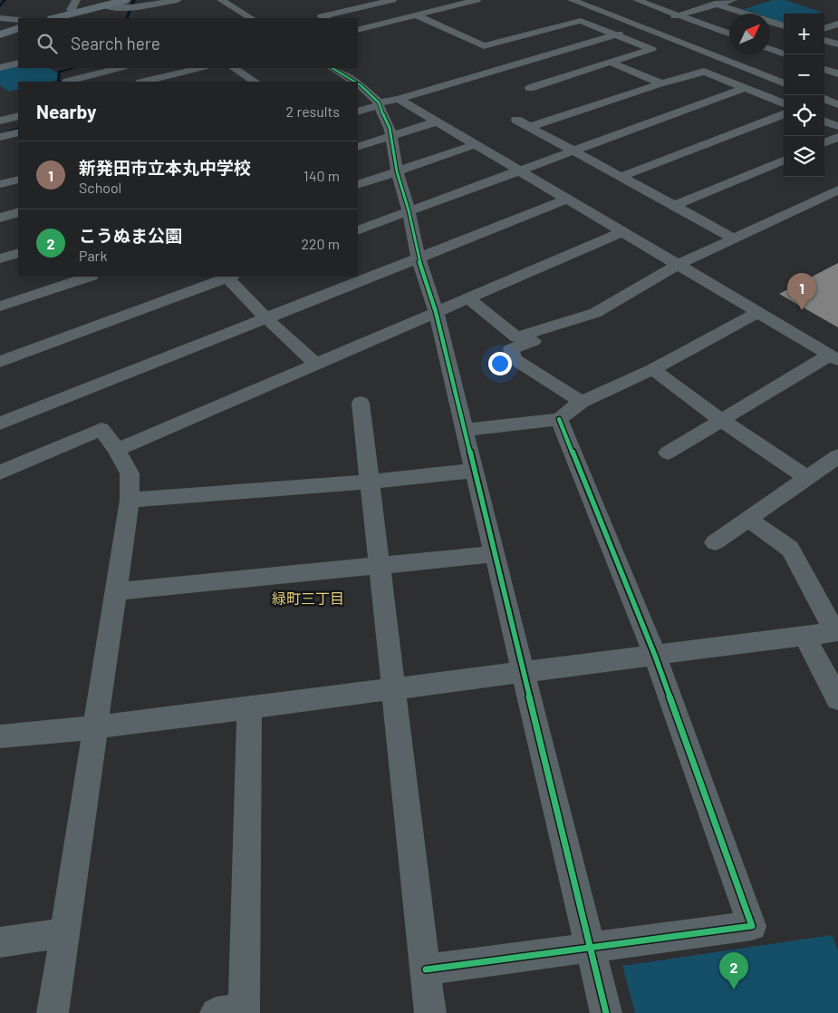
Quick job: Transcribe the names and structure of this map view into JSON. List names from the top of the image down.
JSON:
{
  "districts": ["緑町三丁目"],
  "north": "top right",
  "page": {
    "map_buttons": ["+", "−"],
    "search": "Search here",
    "heading": ["Nearby", "2 results"],
    "list": [
      {
        "mark": "1",
        "name": "新発田市立本丸中学校",
        "note": "School",
        "value": "140 m"
      },
      {
        "mark": "2",
        "name": "こうぬま公園",
        "note": "Park",
        "value": "220 m"
      }
    ],
    "pins": ["1", "2"]
  }
}
